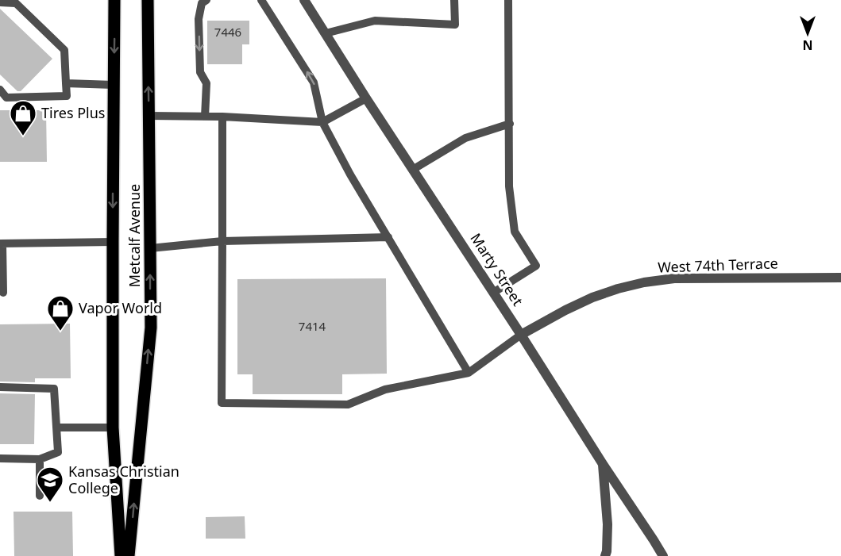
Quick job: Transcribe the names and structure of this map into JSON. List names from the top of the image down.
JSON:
{
  "streets": {
    "main road": ["Metcalf Avenue"],
    "street": ["West 74th Terrace", "Marty Street"]
  },
  "crossings": [
    ["West 74th Terrace", "Marty Street"]
  ],
  "places": {
    "shop": ["Tires Plus", "Vapor World"],
    "school or university": ["Kansas Christian College"]
  },
  "house_numbers": ["7446", "7414"],
  "north": "bottom"
}
